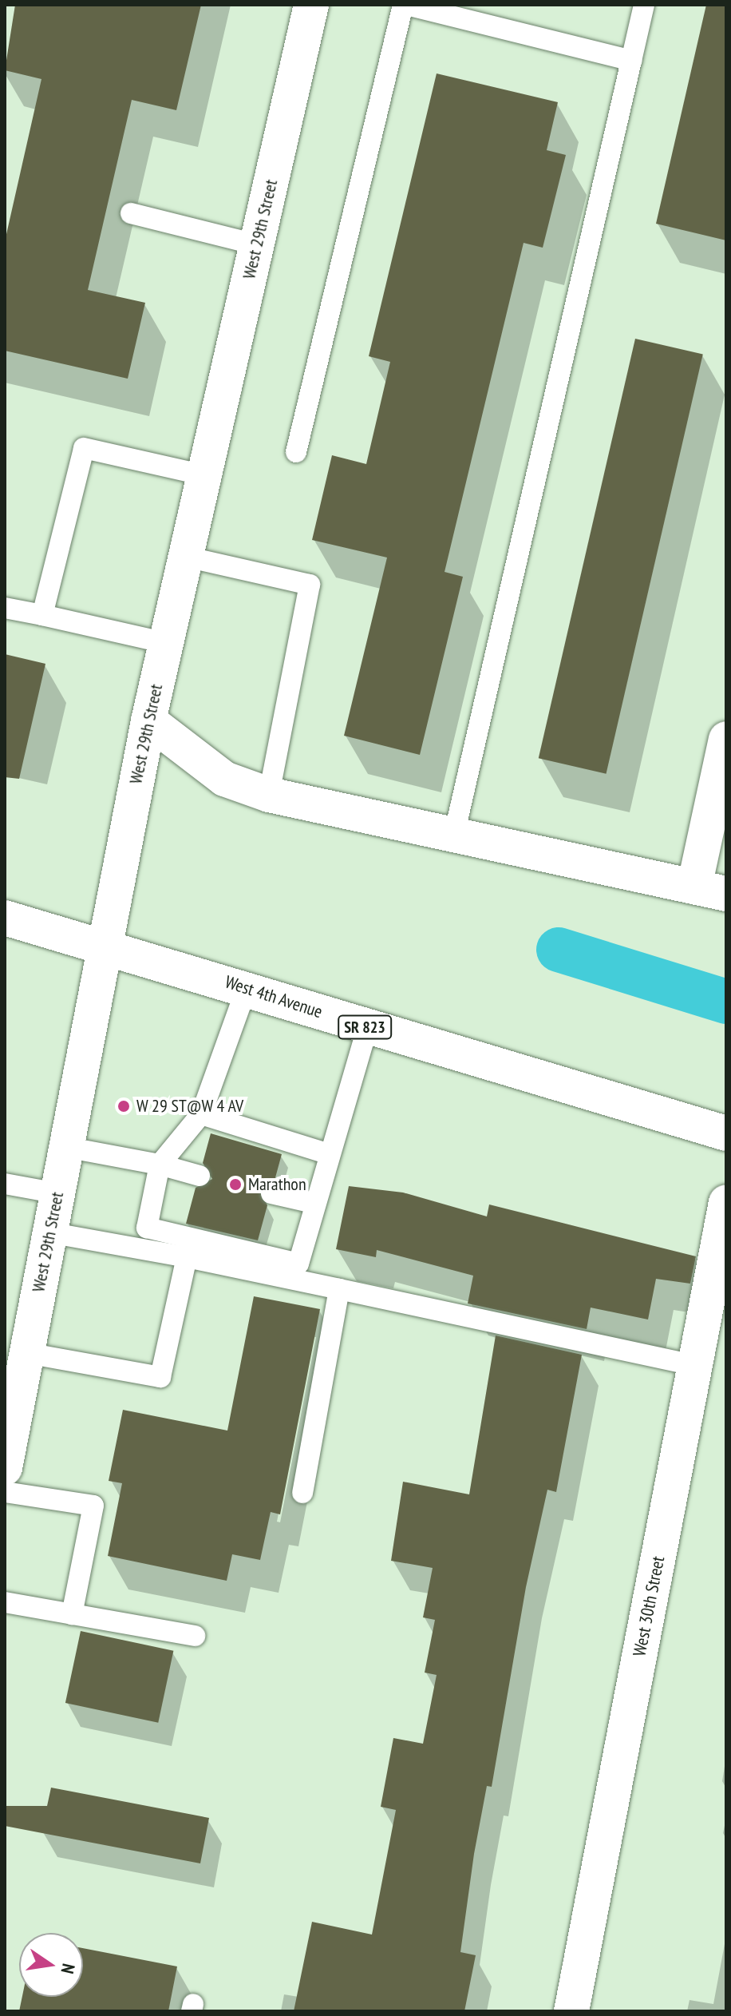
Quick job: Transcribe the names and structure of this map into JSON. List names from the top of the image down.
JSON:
{
  "streets": {
    "street": [
      "West 29th Street",
      "West 4th Avenue",
      "SR 823",
      "West 30th Street"
    ]
  },
  "crossings": [
    ["West 29th Street", "West 4th Avenue"]
  ],
  "places": ["W 29 ST@W 4 AV", "Marathon"],
  "north": "right"
}
